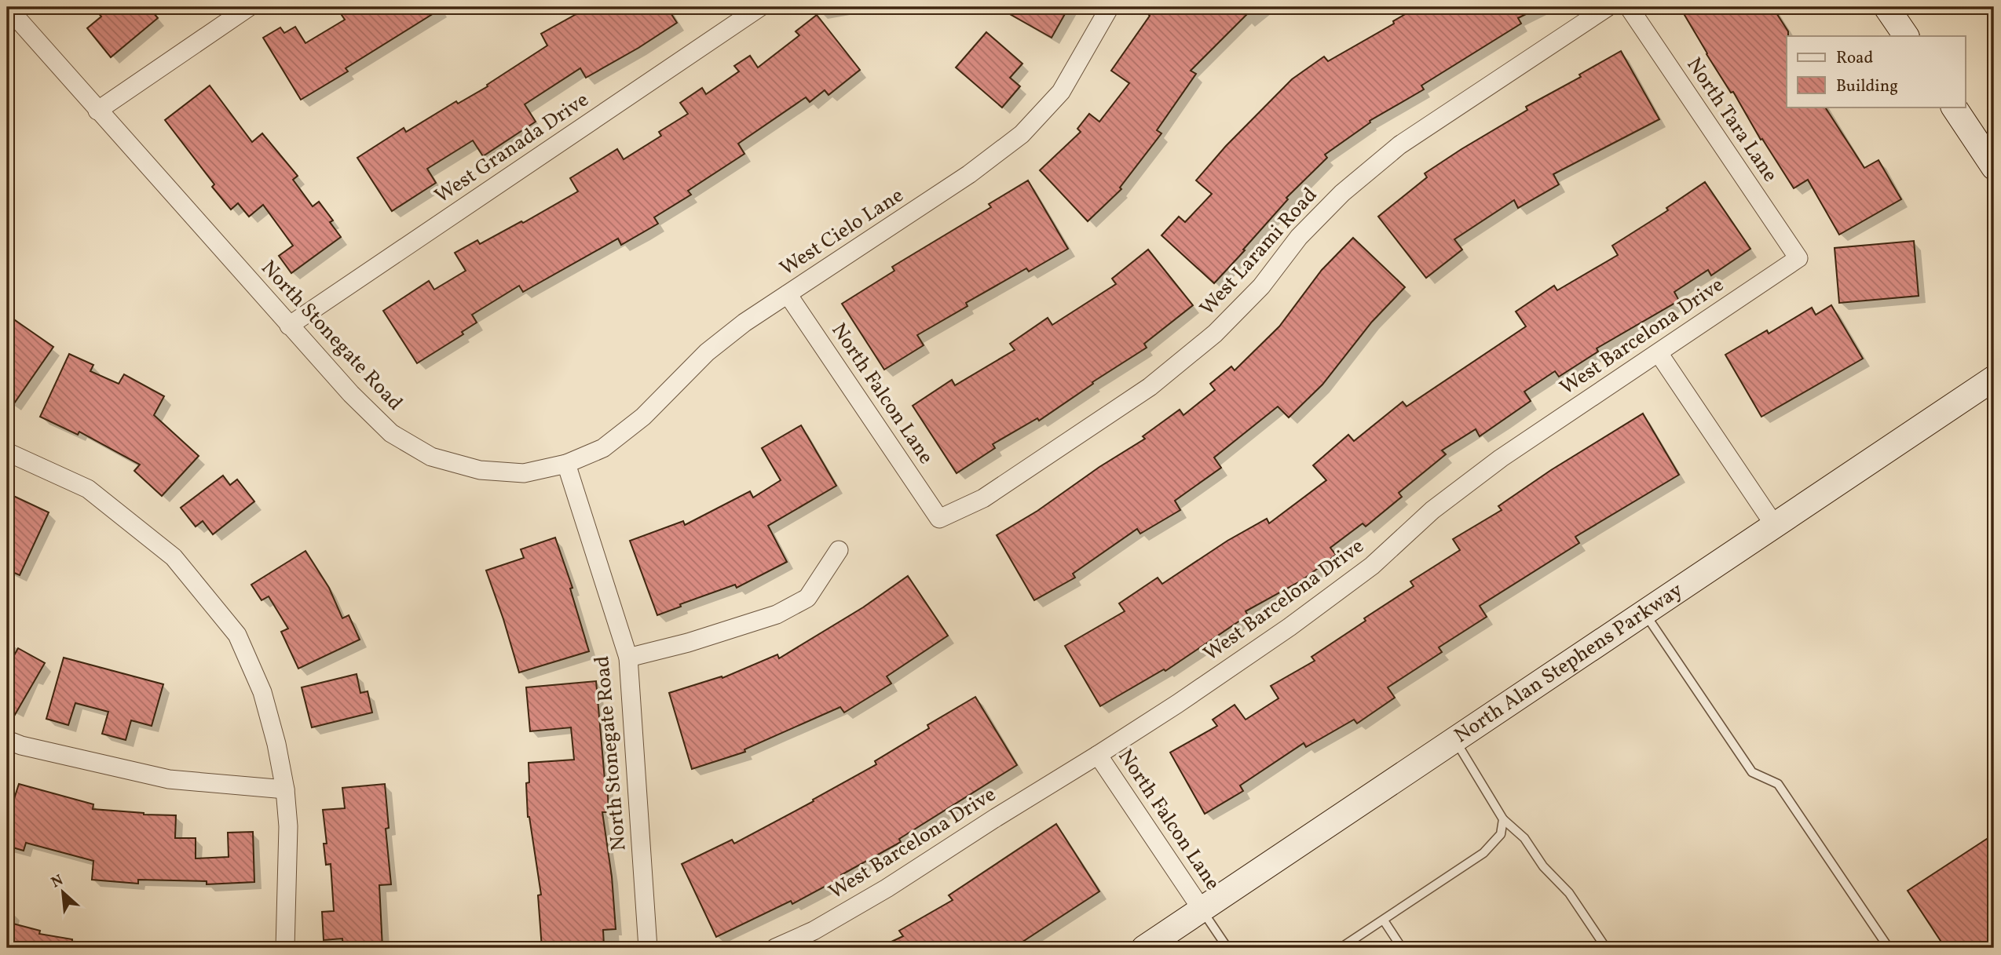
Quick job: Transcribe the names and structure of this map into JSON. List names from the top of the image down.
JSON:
{
  "streets": {
    "street": [
      "North Tara Lane",
      "West Granada Drive",
      "West Cielo Lane",
      "West Larami Road",
      "North Stonegate Road",
      "West Barcelona Drive",
      "North Falcon Lane",
      "North Alan Stephens Parkway"
    ]
  },
  "crossings": [
    ["North Tara Lane", "West Barcelona Drive"],
    ["West Granada Drive", "North Stonegate Road"],
    ["West Cielo Lane", "North Stonegate Road"],
    ["West Cielo Lane", "North Falcon Lane"],
    ["West Larami Road", "North Falcon Lane"],
    ["West Barcelona Drive", "North Falcon Lane"],
    ["North Falcon Lane", "North Alan Stephens Parkway"]
  ],
  "legend": ["Road", "Building"],
  "north": "top left"
}
